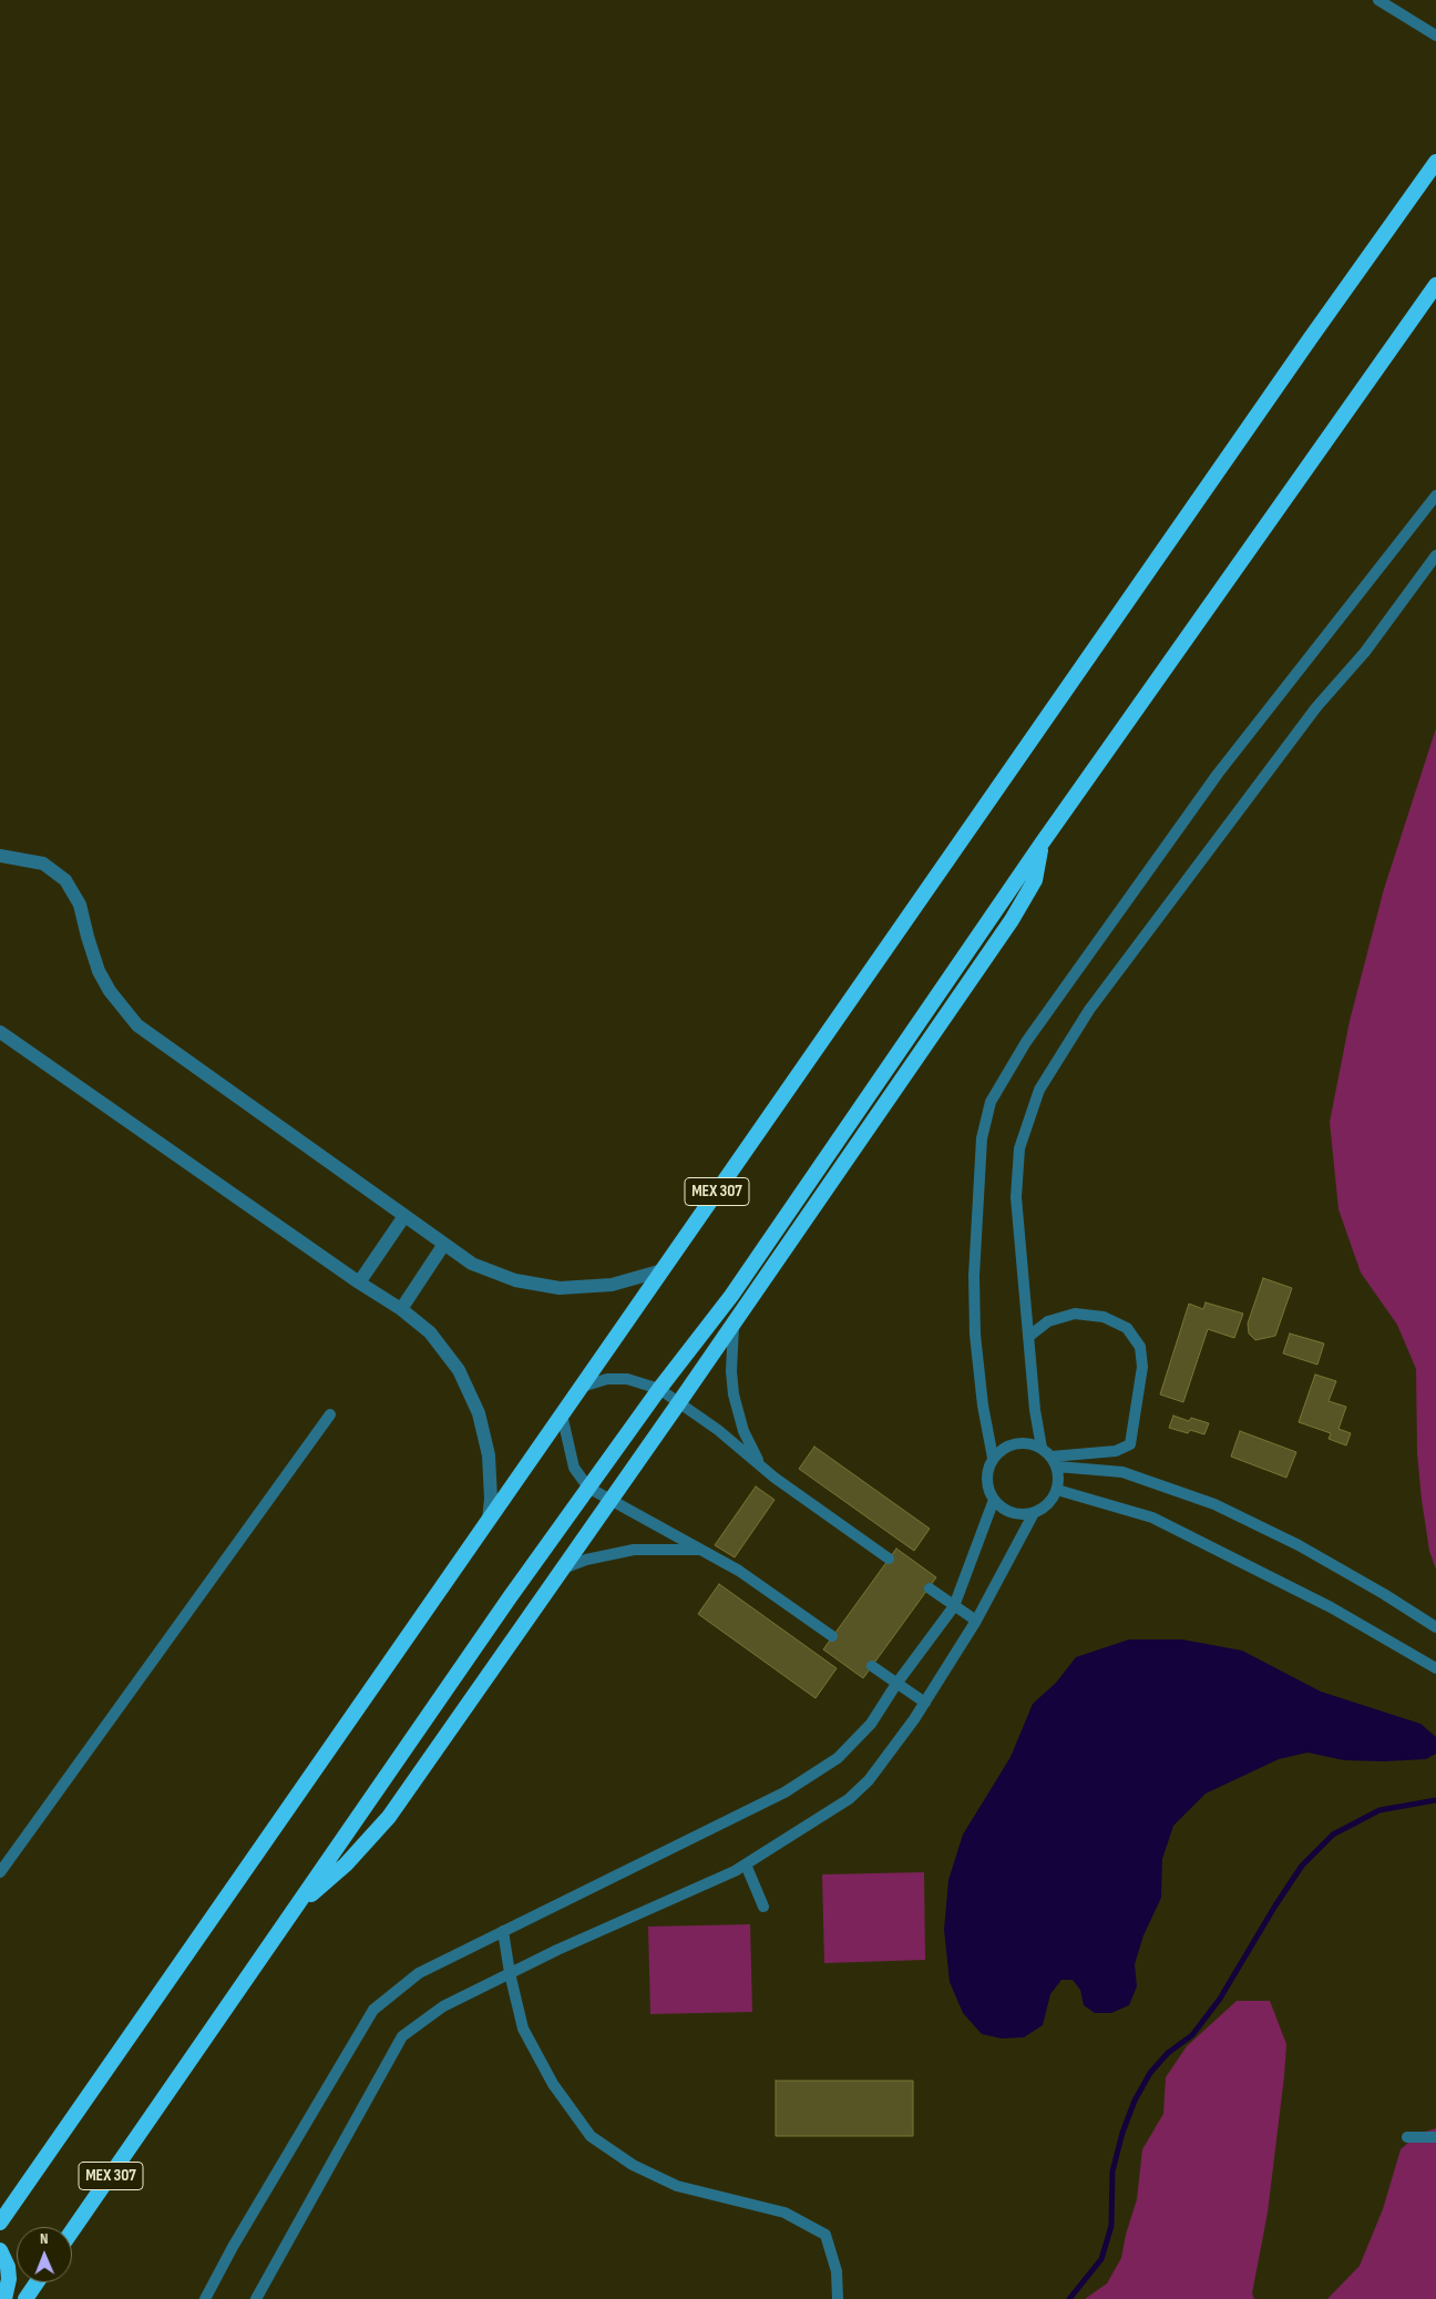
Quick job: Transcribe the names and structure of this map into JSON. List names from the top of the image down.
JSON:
{
  "streets": {
    "highway": ["MEX 307"]
  },
  "north": "top"
}
